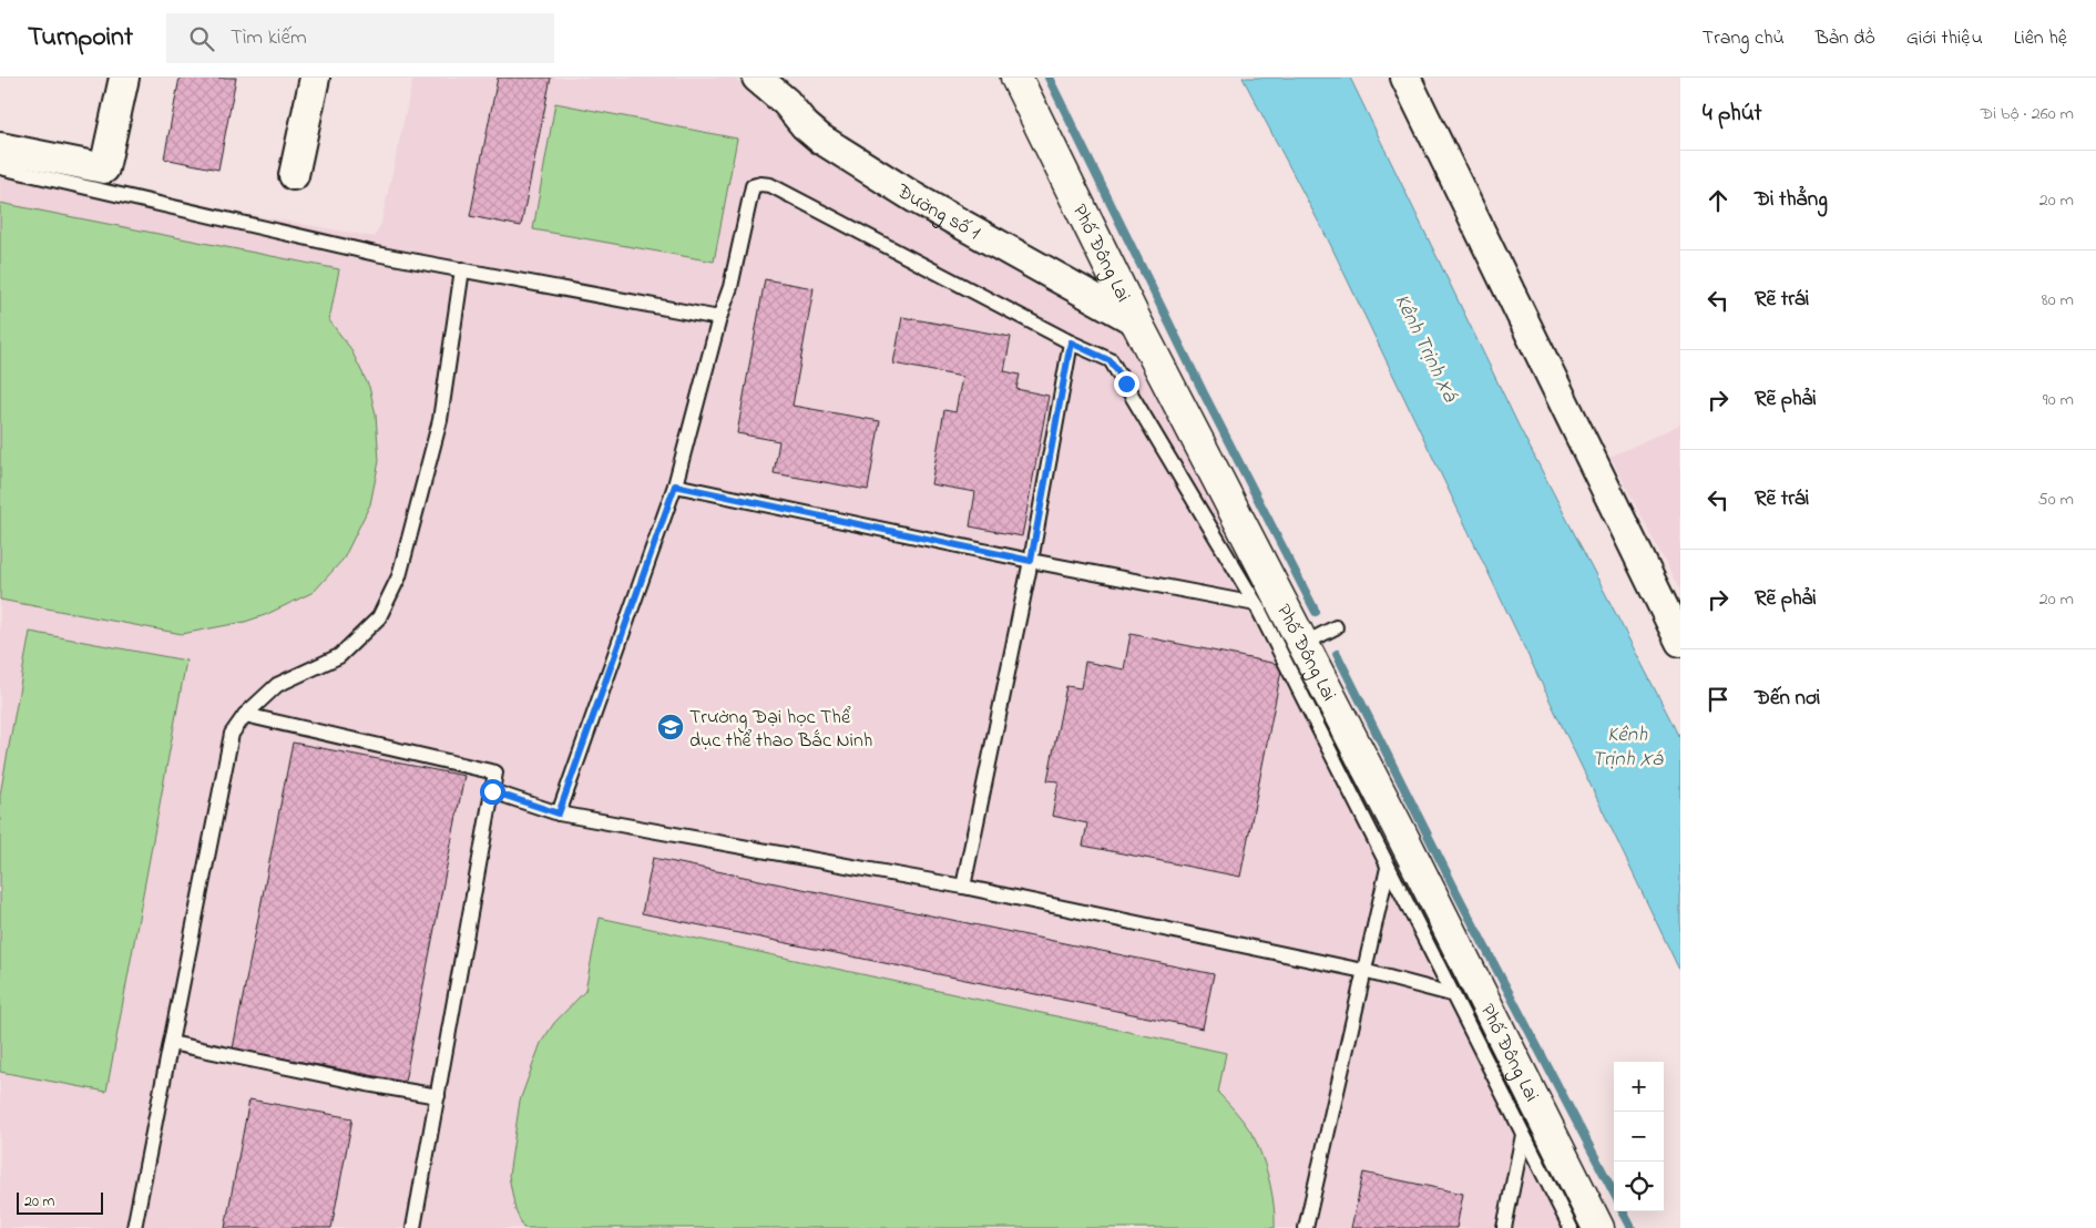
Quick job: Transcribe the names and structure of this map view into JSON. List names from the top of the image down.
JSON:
{
  "streets": {
    "street": ["Đường số 1", "Phố Đông Lai"]
  },
  "crossings": [
    ["Đường số 1", "Phố Đông Lai"]
  ],
  "water": ["Kênh Trịnh Xá"],
  "places": {
    "school or university": ["Trường Đại học Thể dục thể thao Bắc Ninh"]
  },
  "scale_bar": "20 m",
  "page": {
    "header": "Turnpoint",
    "search": "Tìm kiếm",
    "nav": [
      "Trang chủ",
      "Bản đồ",
      "Giới thiệu",
      "Liên hệ"
    ],
    "heading": ["4 phút", "Đi bộ · 260 m"],
    "list": [
      ["Đi thẳng", "20 m"],
      ["Rẽ trái", "80 m"],
      ["Rẽ phải", "90 m"],
      ["Rẽ trái", "50 m"],
      ["Rẽ phải", "20 m"],
      "Đến nơi"
    ],
    "map_buttons": ["+", "−"],
    "scale": "20 m"
  }
}
